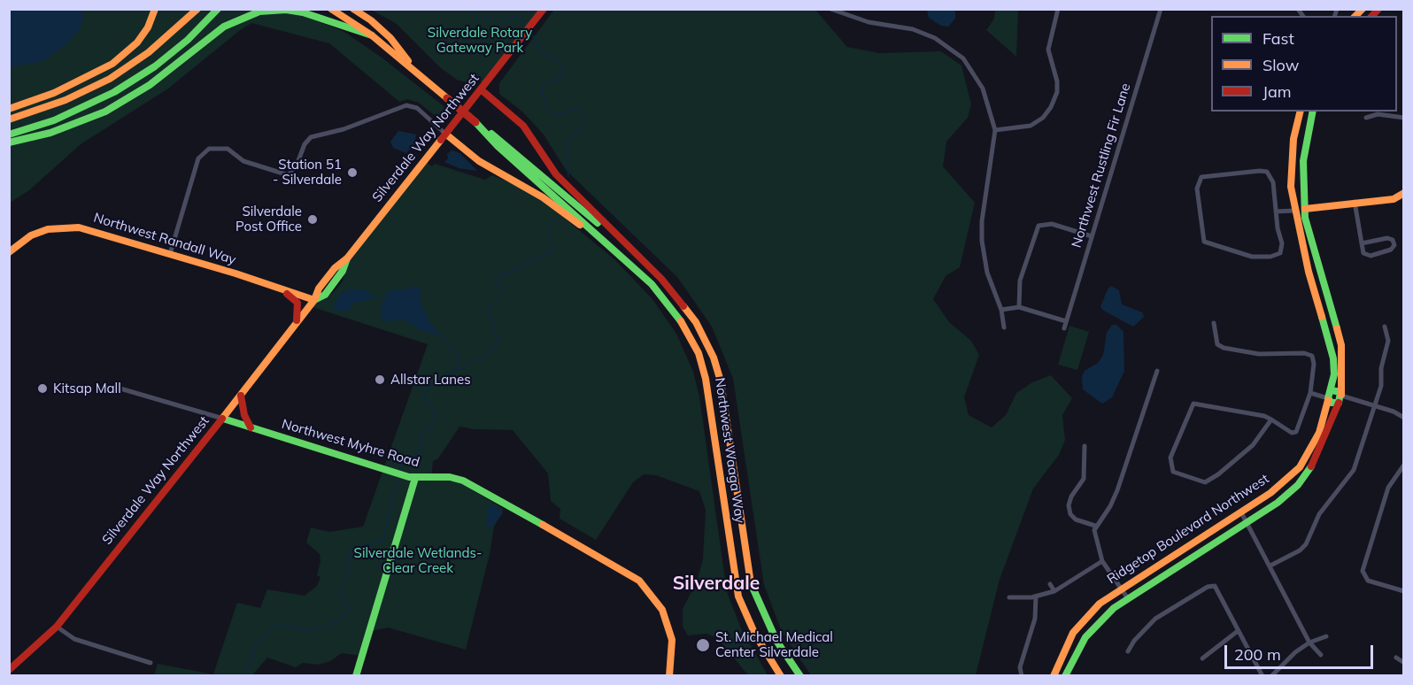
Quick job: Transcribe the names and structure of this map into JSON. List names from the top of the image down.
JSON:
{
  "streets": {
    "main road": [
      "Silverdale Way Northwest",
      "Northwest Randall Way",
      "Northwest Myhre Road",
      "Northwest Waaga Way",
      "Ridgetop Boulevard Northwest"
    ],
    "street": ["Northwest Rustling Fir Lane"]
  },
  "crossings": [
    ["Silverdale Way Northwest", "Northwest Randall Way"],
    ["Silverdale Way Northwest", "Northwest Myhre Road"]
  ],
  "districts": ["Silverdale"],
  "parks": ["Silverdale Rotary Gateway Park", "Silverdale Wetlands- Clear Creek"],
  "places": [
    "Station 51 - Silverdale",
    "Silverdale Post Office",
    "Allstar Lanes",
    "Kitsap Mall",
    "St. Michael Medical Center Silverdale"
  ],
  "legend": ["Fast", "Slow", "Jam"],
  "scale_bar": "200 m"
}
